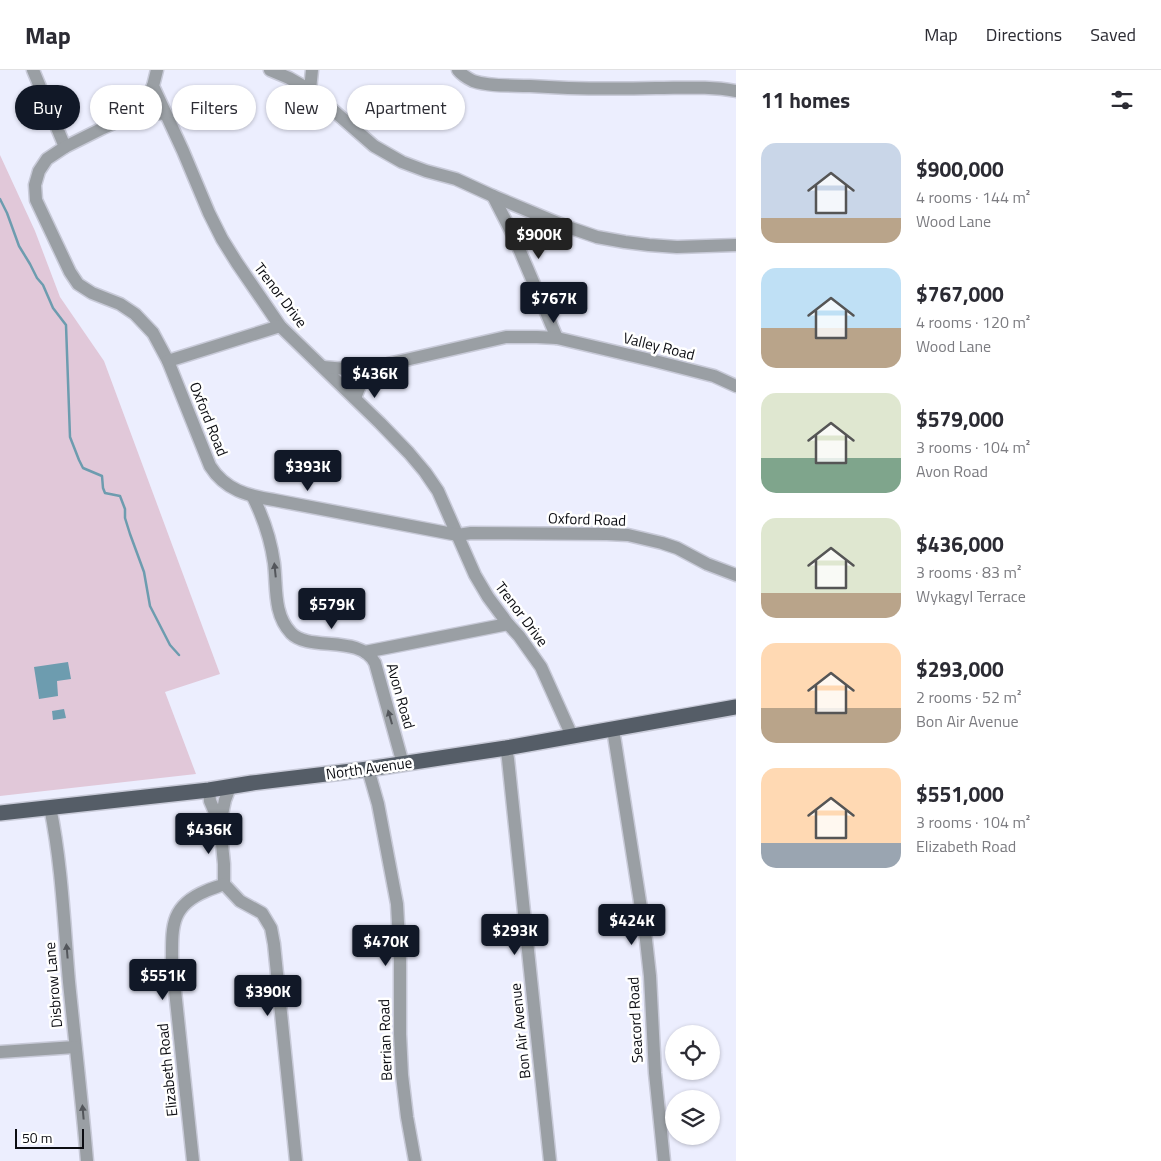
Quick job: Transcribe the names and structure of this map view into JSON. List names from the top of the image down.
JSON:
{
  "streets": {
    "main road": ["North Avenue"],
    "street": [
      "Trenor Drive",
      "Valley Road",
      "Oxford Road",
      "Avon Road",
      "Disbrow Lane",
      "Seacord Road",
      "Bon Air Avenue",
      "Berrian Road",
      "Elizabeth Road"
    ]
  },
  "crossings": [
    ["Trenor Drive", "Valley Road"],
    ["Trenor Drive", "Oxford Road"],
    ["Trenor Drive", "North Avenue"],
    ["Oxford Road", "Avon Road"],
    ["Avon Road", "North Avenue"],
    ["North Avenue", "Disbrow Lane"],
    ["North Avenue", "Seacord Road"],
    ["North Avenue", "Bon Air Avenue"],
    ["North Avenue", "Berrian Road"]
  ],
  "one_way": ["Avon Road", "Disbrow Lane"],
  "scale_bar": "50 m",
  "page": {
    "header": "Map",
    "nav": ["Map", "Directions", "Saved"],
    "heading": "11 homes",
    "chip": [
      "Buy",
      "Rent",
      "Filters",
      "New",
      "Apartment"
    ],
    "list": [
      {
        "name": "$900,000",
        "note": "4 rooms · 144 m² · Wood Lane"
      },
      {
        "name": "$767,000",
        "note": "4 rooms · 120 m² · Wood Lane"
      },
      {
        "name": "$579,000",
        "note": "3 rooms · 104 m² · Avon Road"
      },
      {
        "name": "$436,000",
        "note": "3 rooms · 83 m² · Wykagyl Terrace"
      },
      {
        "name": "$293,000",
        "note": "2 rooms · 52 m² · Bon Air Avenue"
      },
      {
        "name": "$551,000",
        "note": "3 rooms · 104 m² · Elizabeth Road"
      }
    ],
    "price": [
      "$900K",
      "$767K",
      "$436K",
      "$393K",
      "$579K",
      "$436K",
      "$424K",
      "$293K",
      "$470K",
      "$551K",
      "$390K"
    ],
    "scale": "50 m"
  }
}
